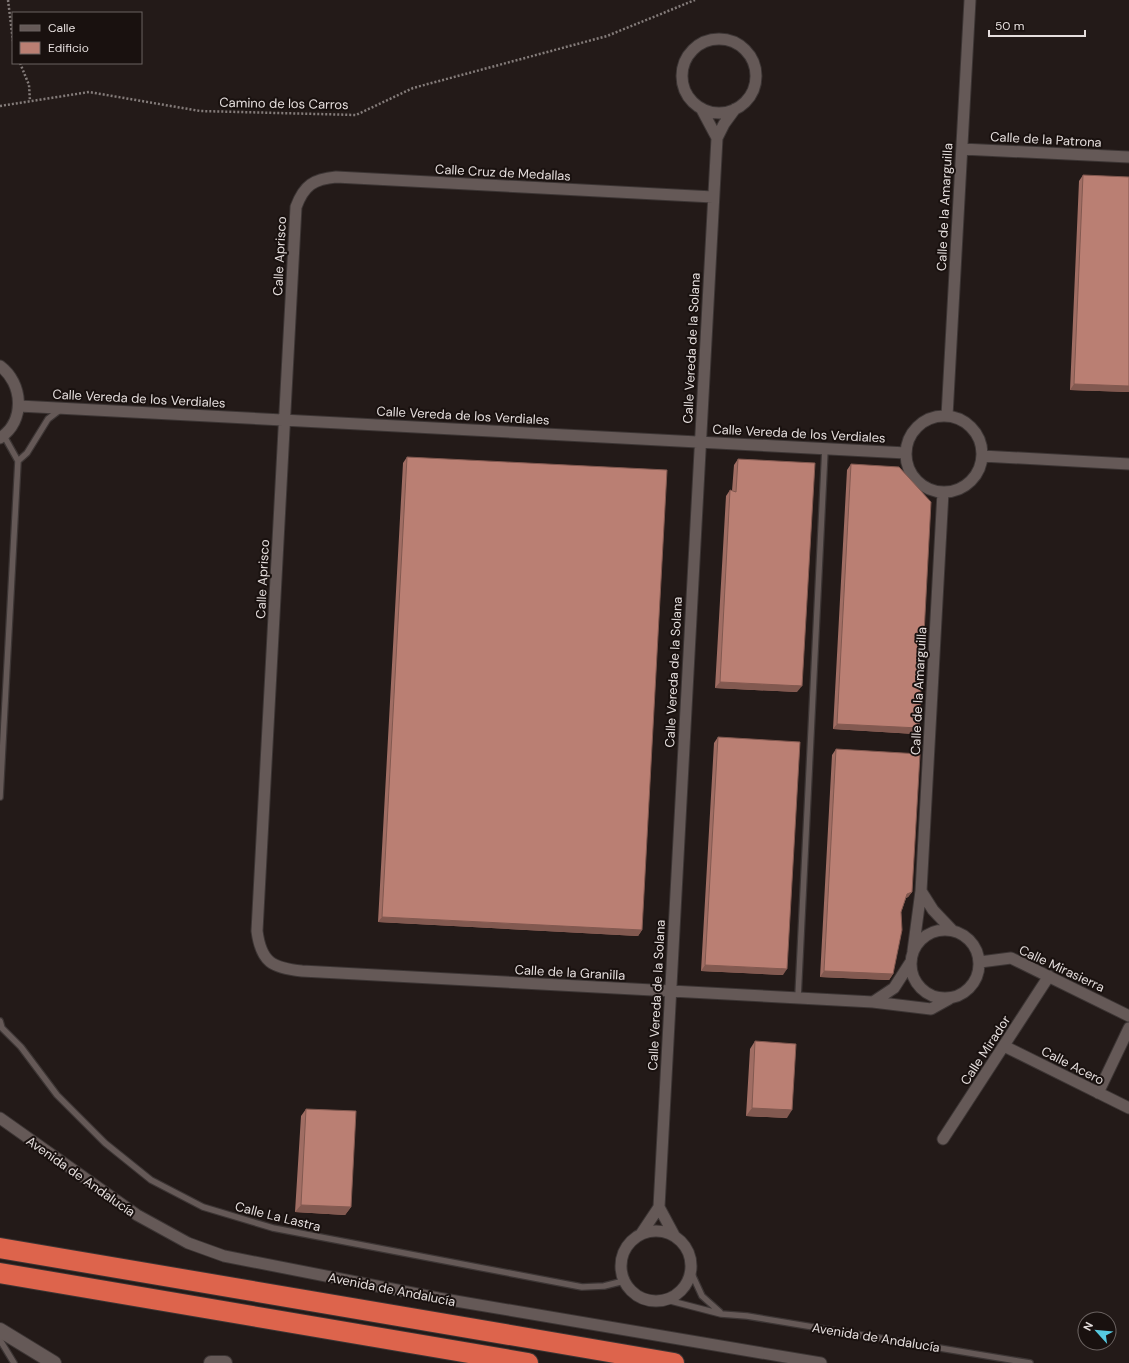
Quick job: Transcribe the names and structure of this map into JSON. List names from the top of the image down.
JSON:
{
  "streets": {
    "street": [
      "Calle de la Patrona",
      "Calle Cruz de Medallas",
      "Calle de la Amarguilla",
      "Calle Aprisco",
      "Calle Vereda de la Solana",
      "Calle Vereda de los Verdiales",
      "Calle Mirasierra",
      "Calle de la Granilla",
      "Calle Mirador",
      "Calle Acero",
      "Avenida de Andalucía"
    ],
    "lane": ["Calle La Lastra"],
    "path": ["Camino de los Carros"]
  },
  "crossings": [
    ["Calle de la Patrona", "Calle de la Amarguilla"],
    ["Calle Cruz de Medallas", "Calle Aprisco"],
    ["Calle Cruz de Medallas", "Calle Vereda de la Solana"],
    ["Calle de la Amarguilla", "Calle Vereda de los Verdiales"],
    ["Calle de la Amarguilla", "Calle Mirasierra"],
    ["Calle de la Amarguilla", "Calle de la Granilla"],
    ["Calle Aprisco", "Calle Vereda de los Verdiales"],
    ["Calle Aprisco", "Calle de la Granilla"],
    ["Calle Vereda de la Solana", "Calle Vereda de los Verdiales"],
    ["Calle Vereda de la Solana", "Calle de la Granilla"],
    ["Calle Mirasierra", "Calle de la Granilla"],
    ["Calle Mirasierra", "Calle Mirador"],
    ["Calle Mirador", "Calle Acero"],
    ["Avenida de Andalucía", "Calle La Lastra"]
  ],
  "legend": ["Calle", "Edificio"],
  "scale_bar": "50 m",
  "north": "top left"
}
